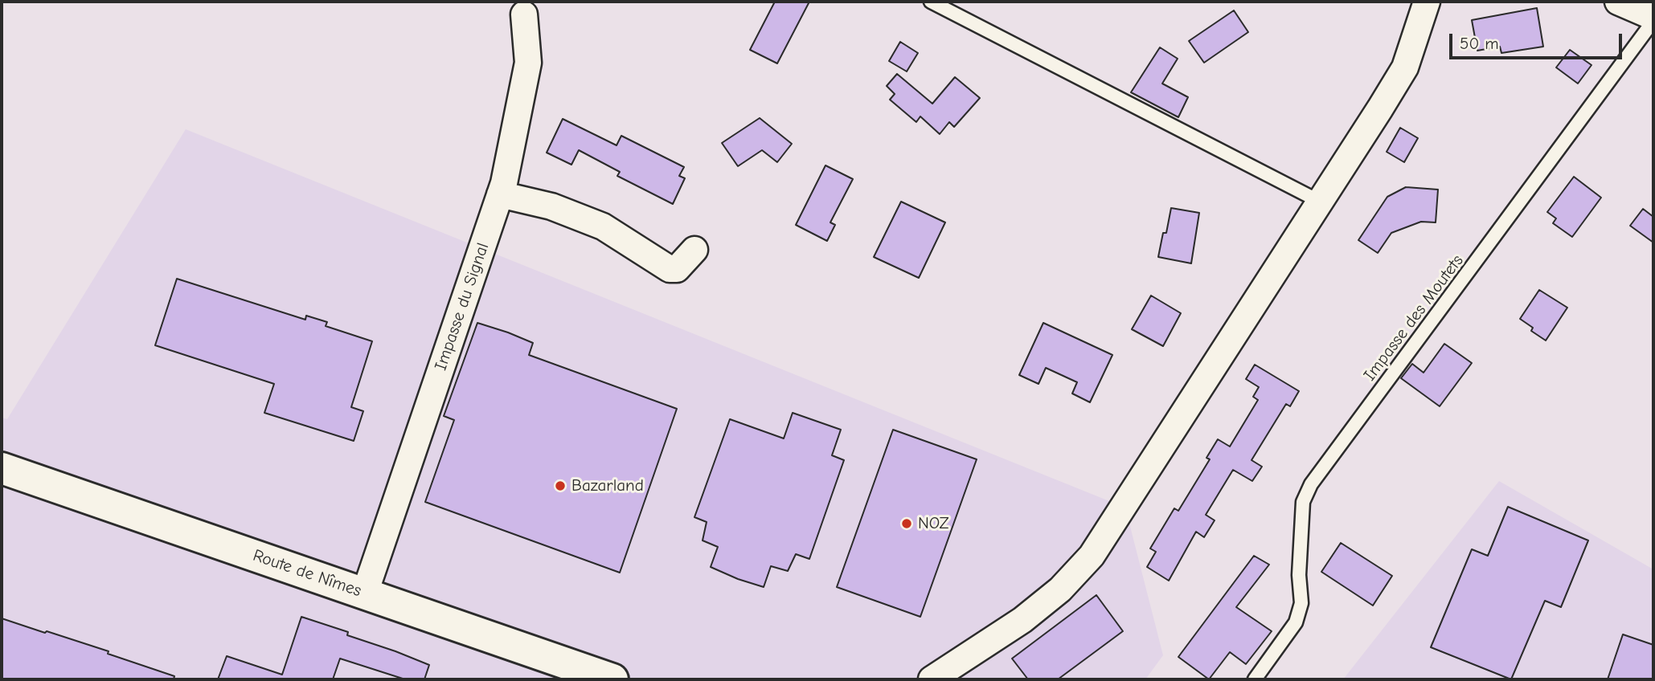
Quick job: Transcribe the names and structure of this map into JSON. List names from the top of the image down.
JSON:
{
  "streets": {
    "main road": ["Route de Nîmes"],
    "street": ["Impasse du Signal"],
    "lane": ["Impasse des Moutets"]
  },
  "crossings": [
    ["Impasse du Signal", "Route de Nîmes"]
  ],
  "places": ["Bazarland", "NOZ"],
  "scale_bar": "50 m"
}
